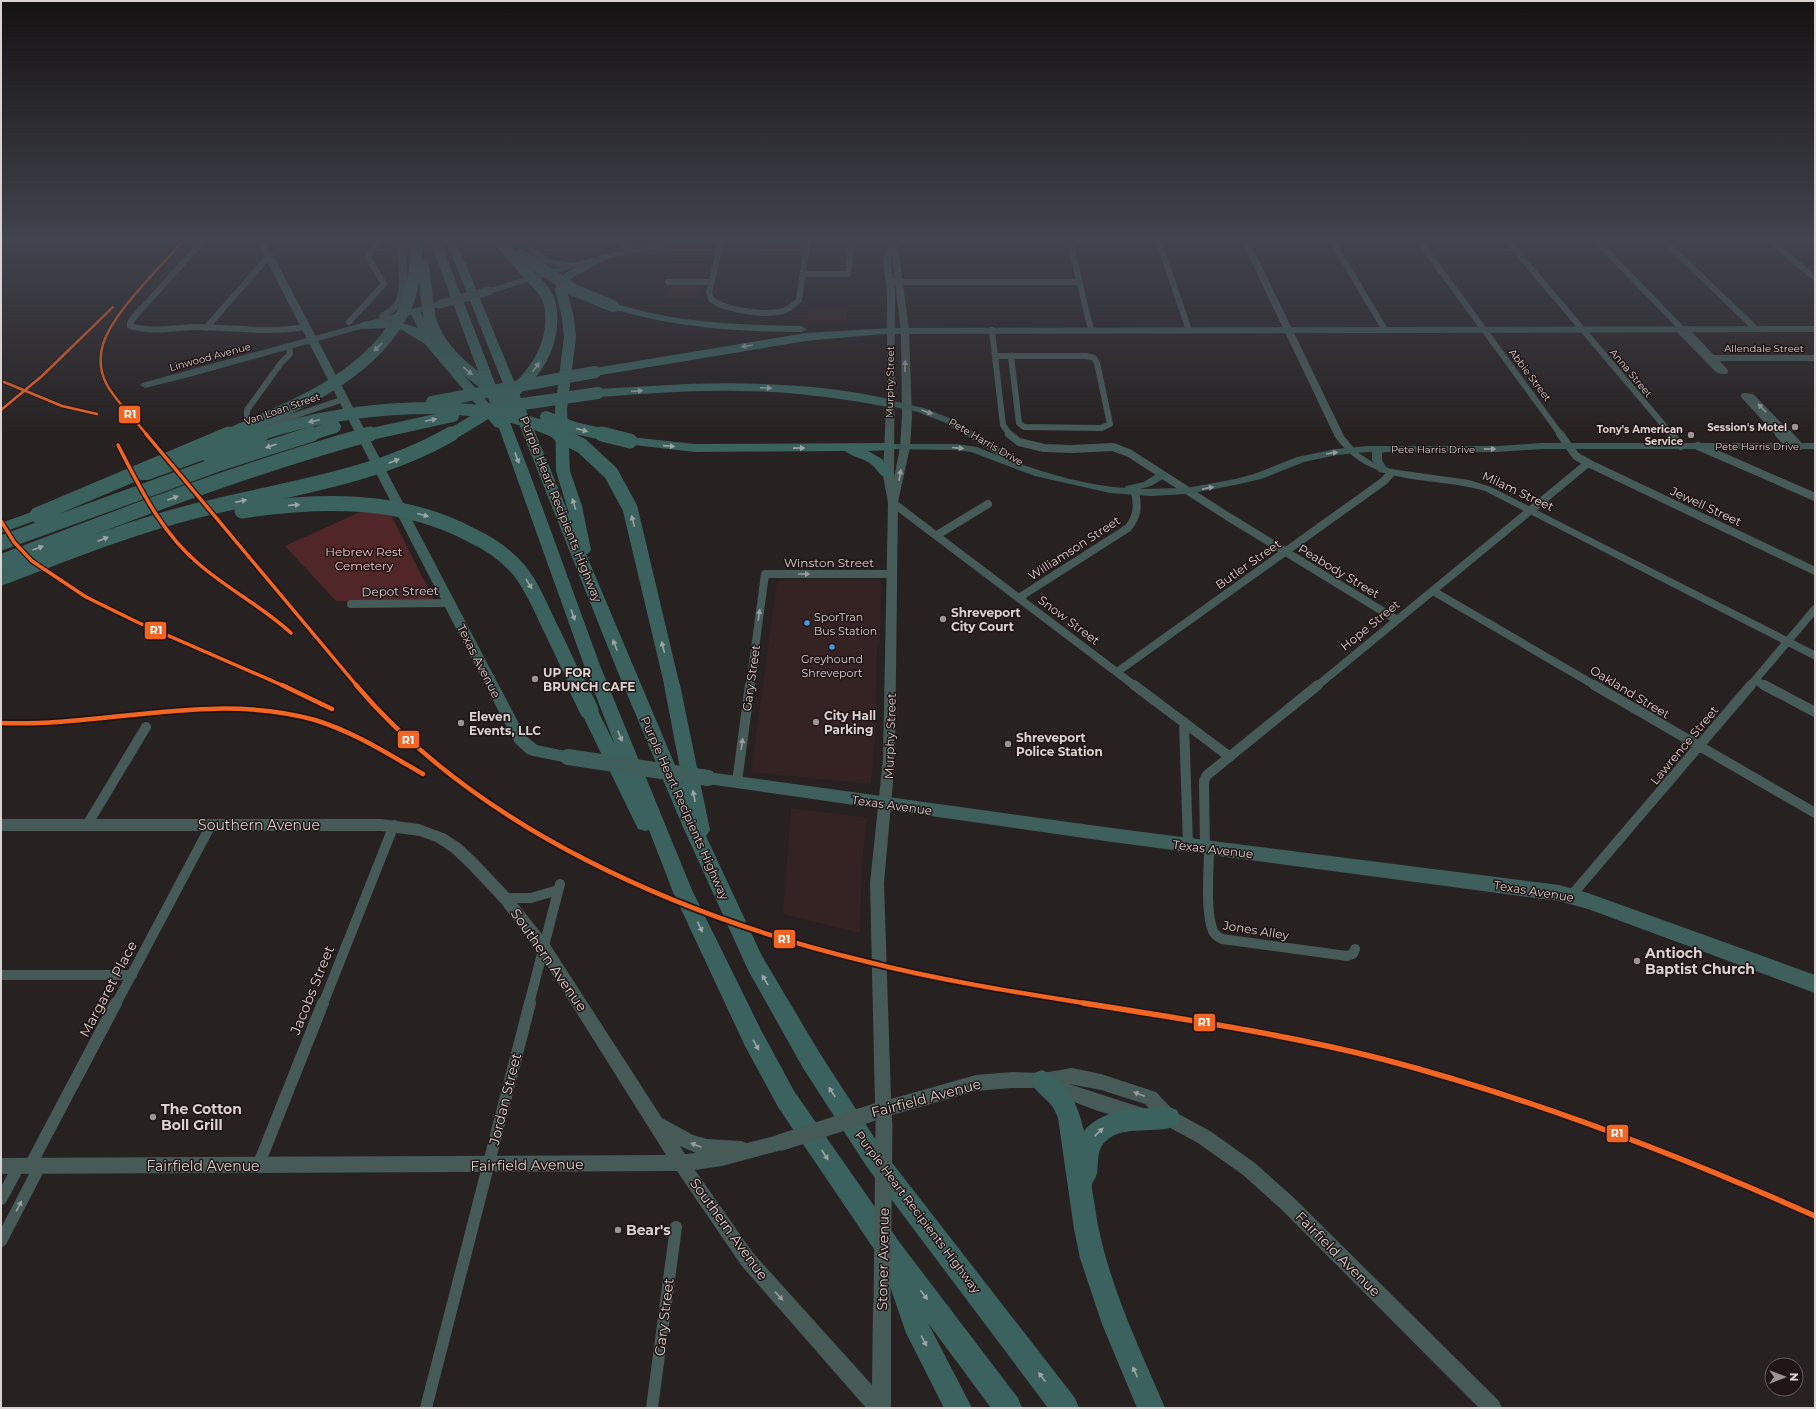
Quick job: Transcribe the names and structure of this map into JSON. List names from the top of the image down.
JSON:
{
  "streets": {
    "highway": ["Purple Heart Recipients Highway"],
    "main road": ["Linwood Avenue", "Pete Harris Drive", "Texas Avenue"],
    "street": [
      "Allendale Street",
      "Anna Street",
      "Abbie Street",
      "Murphy Street",
      "Van Loan Street",
      "Milam Street",
      "Jewell Street",
      "Williamson Street",
      "Winston Street",
      "Butler Street",
      "Peabody Street",
      "Depot Street",
      "Snow Street",
      "Hope Street",
      "Gary Street",
      "Oakland Street",
      "Lawrence Street",
      "Southern Avenue",
      "Jones Alley",
      "Margaret Place",
      "Jacobs Street",
      "Fairfield Avenue",
      "Jordan Street",
      "Stoner Avenue"
    ]
  },
  "crossings": [
    ["Linwood Avenue", "Texas Avenue"],
    ["Anna Street", "Pete Harris Drive"],
    ["Abbie Street", "Pete Harris Drive"],
    ["Murphy Street", "Pete Harris Drive"],
    ["Murphy Street", "Winston Street"],
    ["Murphy Street", "Snow Street"],
    ["Murphy Street", "Texas Avenue"],
    ["Murphy Street", "Stoner Avenue"],
    ["Van Loan Street", "Texas Avenue"],
    ["Pete Harris Drive", "Milam Street"],
    ["Pete Harris Drive", "Williamson Street"],
    ["Pete Harris Drive", "Peabody Street"],
    ["Milam Street", "Butler Street"],
    ["Milam Street", "Hope Street"],
    ["Milam Street", "Lawrence Street"],
    ["Jewell Street", "Hope Street"],
    ["Williamson Street", "Snow Street"],
    ["Winston Street", "Gary Street"],
    ["Butler Street", "Peabody Street"],
    ["Butler Street", "Snow Street"],
    ["Peabody Street", "Hope Street"],
    ["Depot Street", "Texas Avenue"],
    ["Snow Street", "Hope Street"],
    ["Hope Street", "Texas Avenue"],
    ["Hope Street", "Oakland Street"],
    ["Hope Street", "Jones Alley"],
    ["Texas Avenue", "Gary Street"],
    ["Texas Avenue", "Lawrence Street"],
    ["Texas Avenue", "Jones Alley"],
    ["Oakland Street", "Lawrence Street"],
    ["Southern Avenue", "Margaret Place"],
    ["Southern Avenue", "Jacobs Street"],
    ["Southern Avenue", "Fairfield Avenue"],
    ["Southern Avenue", "Jordan Street"],
    ["Southern Avenue", "Stoner Avenue"],
    ["Margaret Place", "Fairfield Avenue"],
    ["Jacobs Street", "Fairfield Avenue"],
    ["Fairfield Avenue", "Jordan Street"],
    ["Fairfield Avenue", "Stoner Avenue"]
  ],
  "one_way": ["Pete Harris Drive", "Winston Street", "Gary Street"],
  "parks": ["Hebrew Rest Cemetery"],
  "places": [
    "Session's Motel",
    "Tony's American Service",
    "Shreveport City Court",
    "SporTran Bus Station",
    "Greyhound Shreveport",
    "UP FOR BRUNCH CAFE",
    "City Hall Parking",
    "Eleven Events, LLC",
    "Shreveport Police Station",
    "Antioch Baptist Church",
    "The Cotton Boll Grill",
    "Bear's"
  ],
  "lines": ["transit line R1"],
  "north": "right"
}
